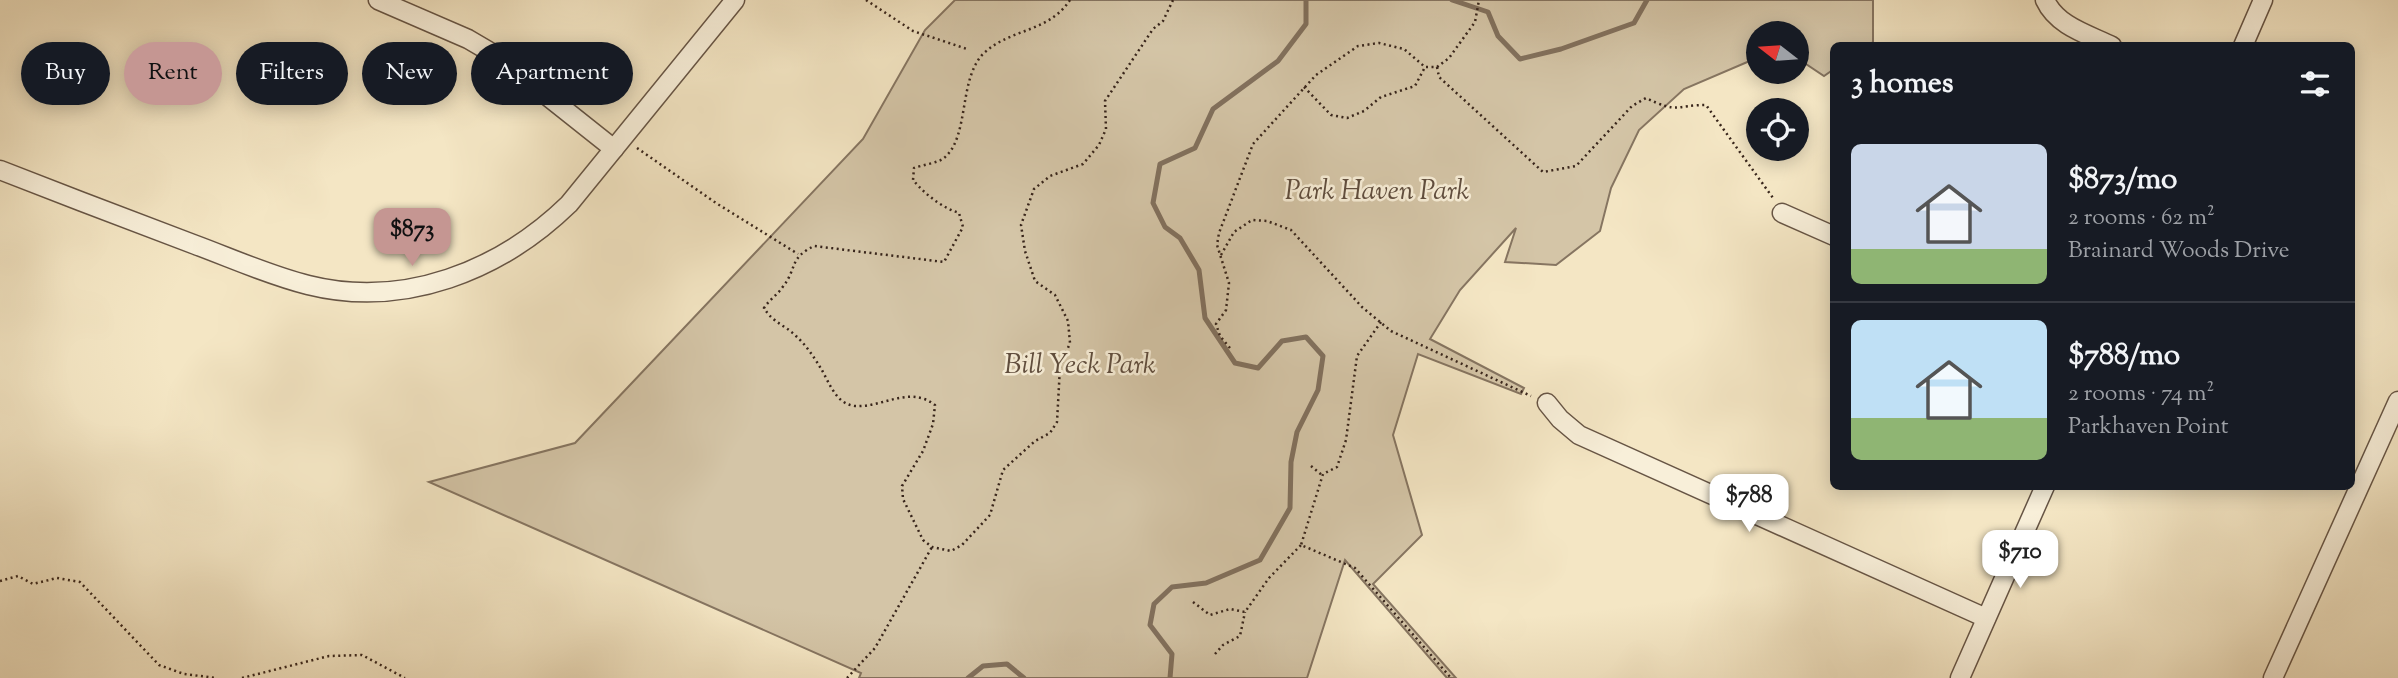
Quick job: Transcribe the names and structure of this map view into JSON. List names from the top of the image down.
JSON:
{
  "parks": ["Park Haven Park", "Bill Yeck Park"],
  "north": "left",
  "page": {
    "chip": [
      "Buy",
      "Rent",
      "Filters",
      "New",
      "Apartment"
    ],
    "heading": "3 homes",
    "list": [
      {
        "name": "$873/mo",
        "note": "2 rooms · 62 m² · Brainard Woods Drive"
      },
      {
        "name": "$788/mo",
        "note": "2 rooms · 74 m² · Parkhaven Point"
      }
    ],
    "price": ["$873", "$788", "$710"]
  }
}
